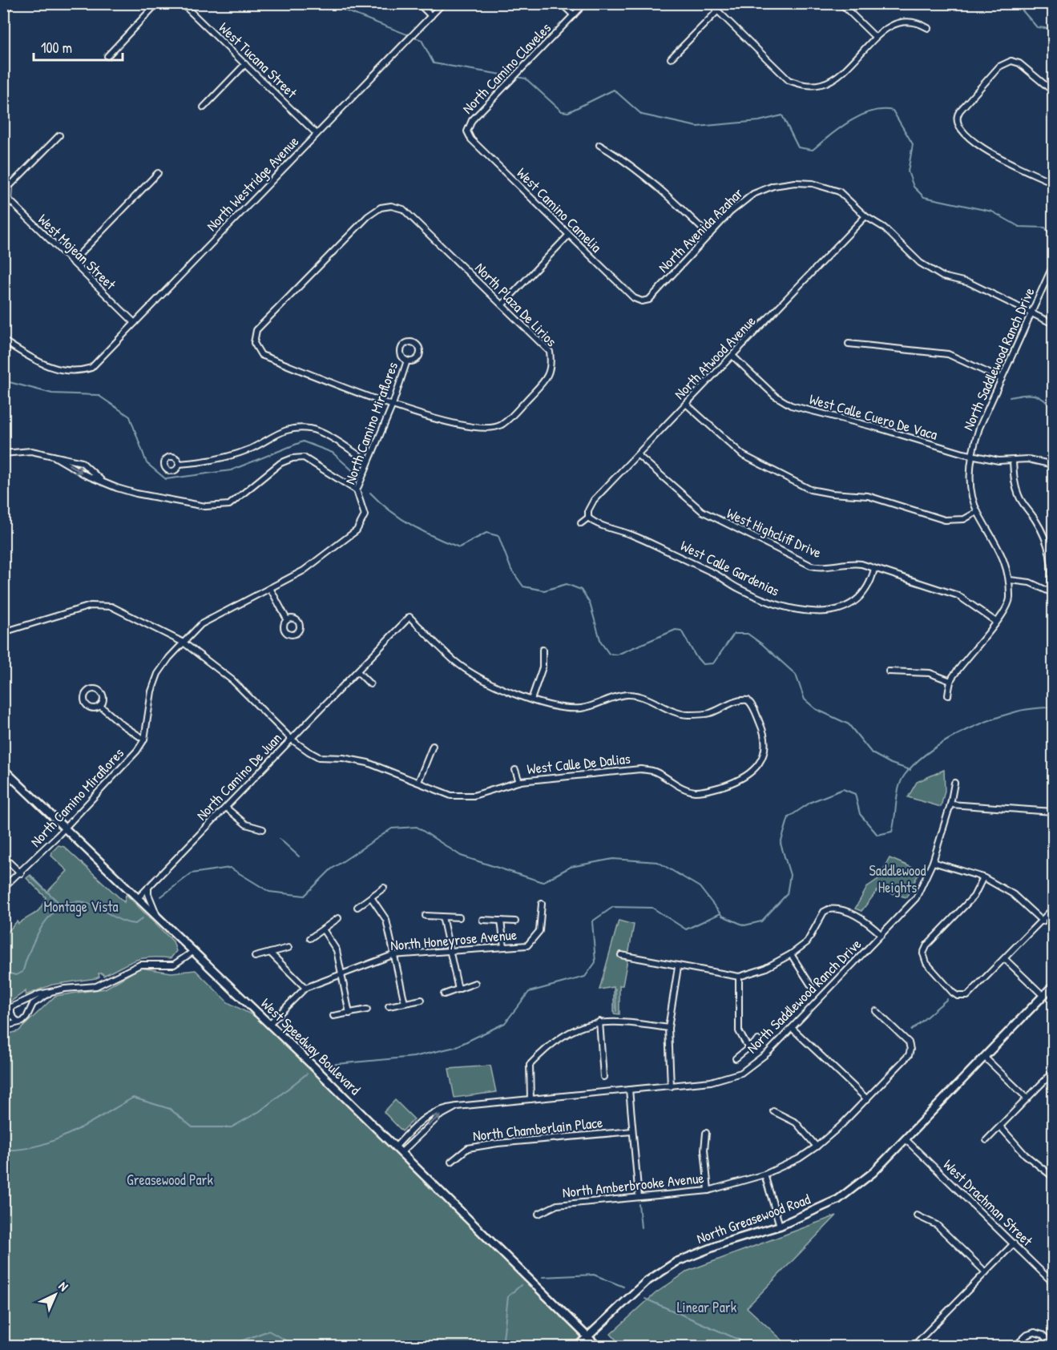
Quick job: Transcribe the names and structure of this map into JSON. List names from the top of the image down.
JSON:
{
  "streets": {
    "main road": ["West Speedway Boulevard", "North Greasewood Road"],
    "street": [
      "West Tucana Street",
      "North Camino Claveles",
      "North Westridge Avenue",
      "West Camino Camelia",
      "North Avenida Azahar",
      "West Mojean Street",
      "North Plaza De Lirios",
      "North Atwood Avenue",
      "North Saddlewood Ranch Drive",
      "West Calle Cuero De Vaca",
      "North Camino Miraflores",
      "West Highcliff Drive",
      "West Calle Gardenias",
      "West Calle De Dalias",
      "North Camino De Juan",
      "North Honeyrose Avenue",
      "North Chamberlain Place",
      "North Amberbrooke Avenue",
      "West Drachman Street"
    ]
  },
  "crossings": [
    ["West Tucana Street", "North Westridge Avenue"],
    ["North Camino Claveles", "West Camino Camelia"],
    ["North Westridge Avenue", "West Mojean Street"],
    ["West Camino Camelia", "North Avenida Azahar"],
    ["North Avenida Azahar", "North Atwood Avenue"],
    ["North Plaza De Lirios", "North Camino Miraflores"],
    ["North Atwood Avenue", "West Calle Cuero De Vaca"],
    ["North Atwood Avenue", "West Highcliff Drive"],
    ["North Atwood Avenue", "West Calle Gardenias"],
    ["North Saddlewood Ranch Drive", "West Calle Cuero De Vaca"],
    ["North Saddlewood Ranch Drive", "West Highcliff Drive"],
    ["North Saddlewood Ranch Drive", "West Speedway Boulevard"],
    ["North Camino Miraflores", "West Speedway Boulevard"],
    ["West Highcliff Drive", "West Calle Gardenias"],
    ["West Calle De Dalias", "North Camino De Juan"],
    ["North Camino De Juan", "West Speedway Boulevard"],
    ["North Honeyrose Avenue", "West Speedway Boulevard"],
    ["West Speedway Boulevard", "North Greasewood Road"],
    ["West Drachman Street", "North Greasewood Road"]
  ],
  "parks": [
    "Saddlewood Heights",
    "Montage Vista",
    "Greasewood Park",
    "Linear Park"
  ],
  "scale_bar": "100 m",
  "north": "top right"
}
